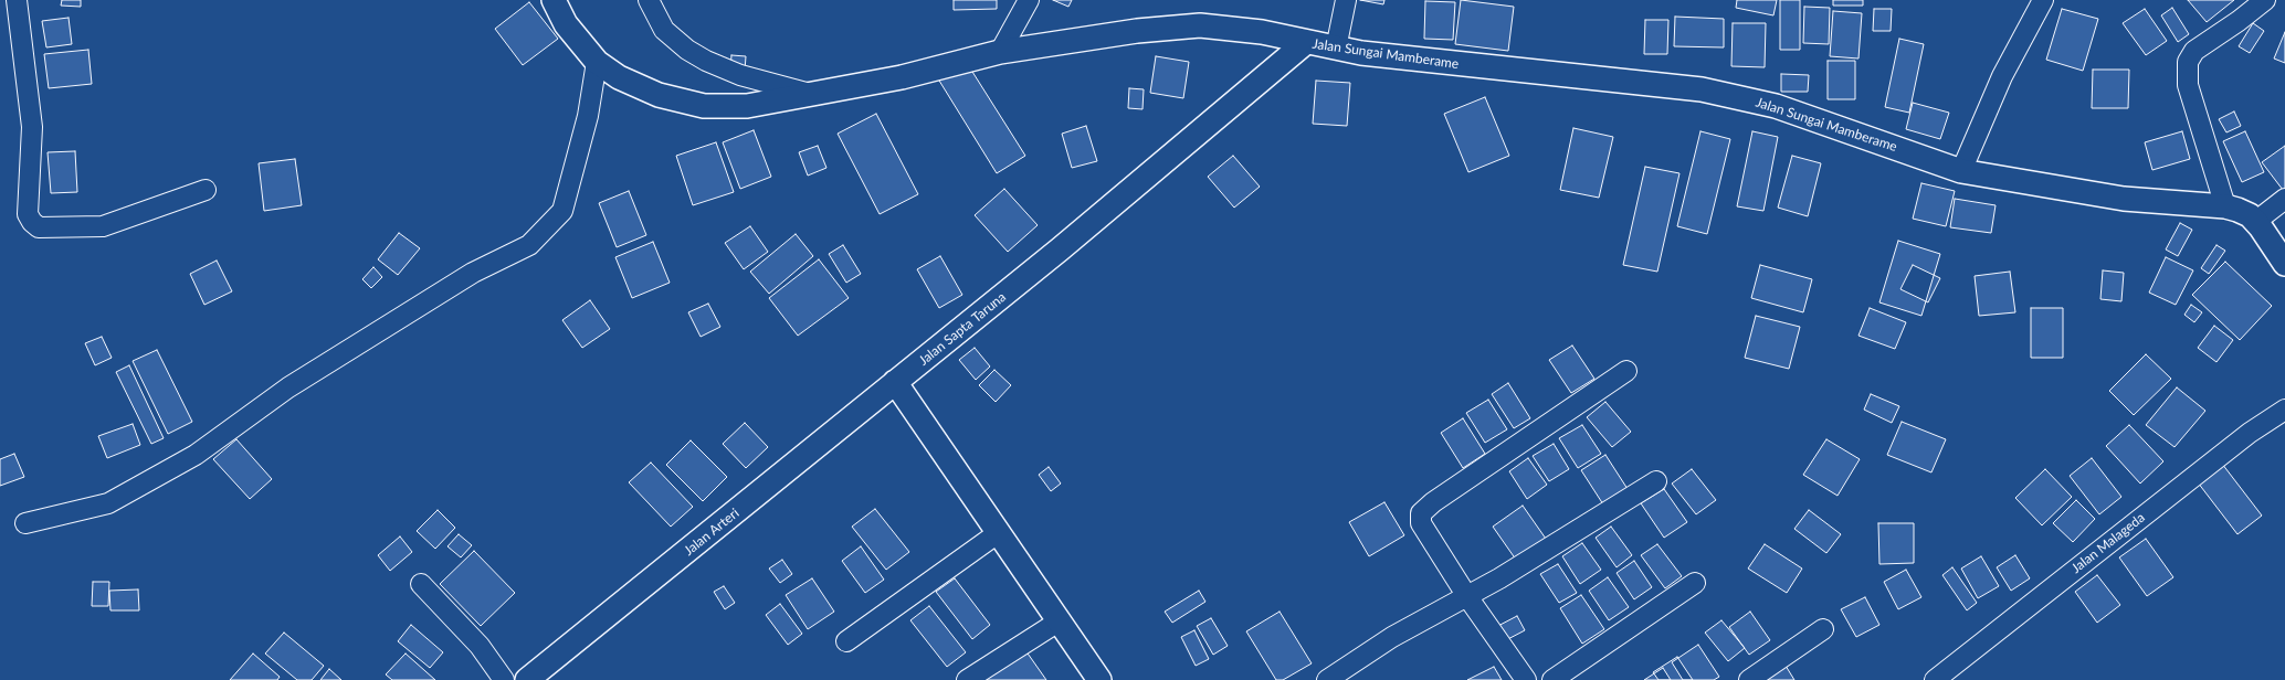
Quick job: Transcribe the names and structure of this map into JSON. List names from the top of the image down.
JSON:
{
  "streets": {
    "street": [
      "Jalan Sungai Mamberame",
      "Jalan Sapta Taruna",
      "Jalan Arteri",
      "Jalan Malageda"
    ]
  },
  "crossings": [
    ["Jalan Sungai Mamberame", "Jalan Sapta Taruna"],
    ["Jalan Sapta Taruna", "Jalan Arteri"]
  ]
}
